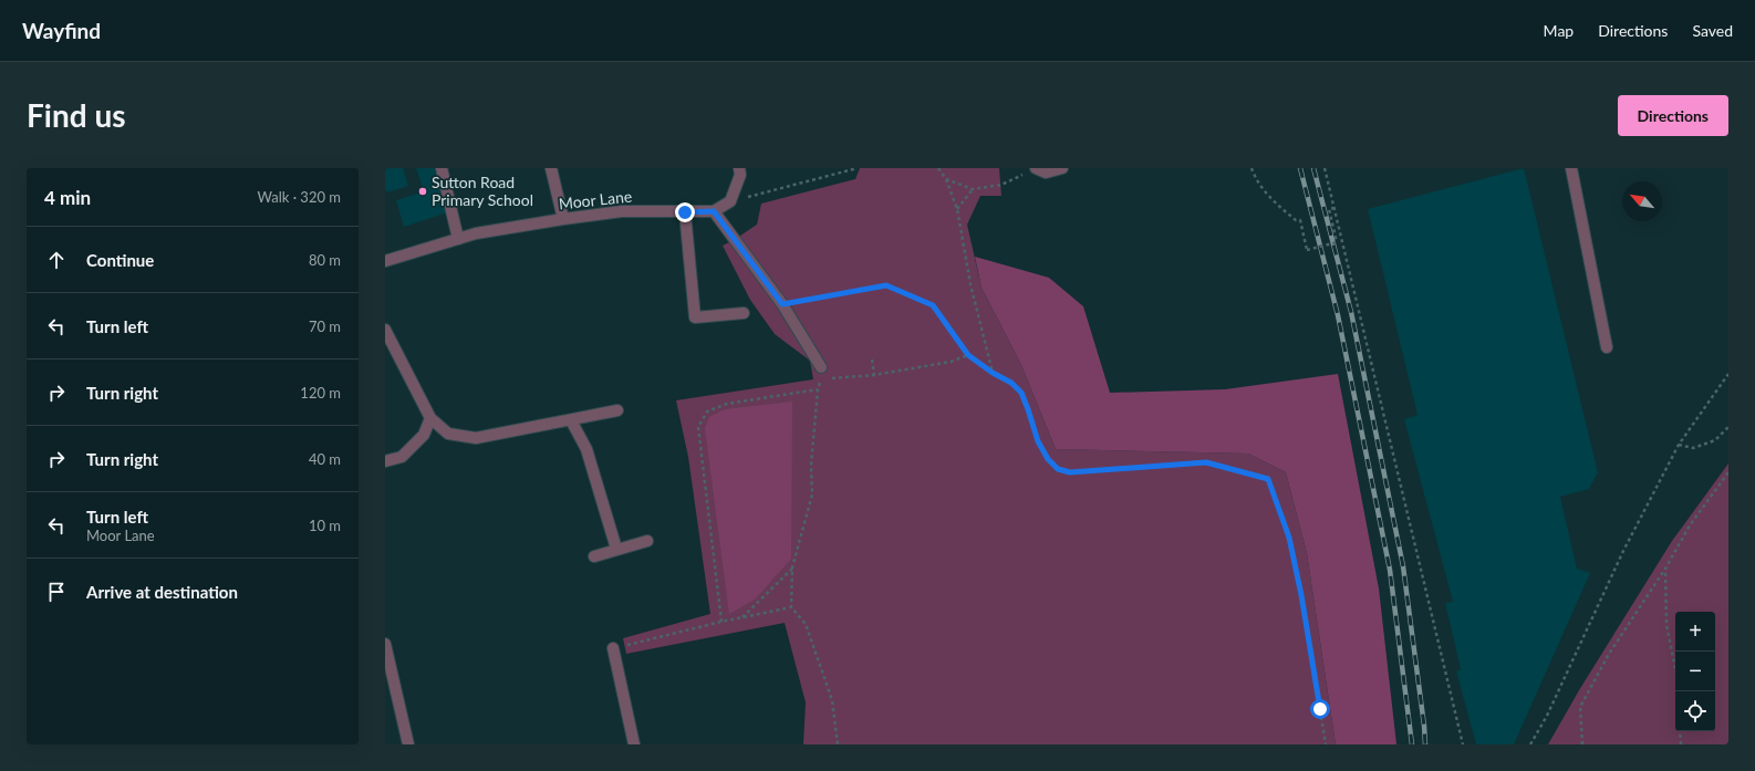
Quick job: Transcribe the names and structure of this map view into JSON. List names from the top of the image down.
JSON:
{
  "streets": {
    "street": ["Moor Lane"]
  },
  "places": ["Sutton Road Primary School"],
  "north": "top left",
  "page": {
    "header": "Wayfind",
    "nav": ["Map", "Directions", "Saved"],
    "buttons": "Directions",
    "title": "Find us",
    "heading": ["4 min", "Walk · 320 m"],
    "list": [
      ["Continue", "80 m"],
      ["Turn left", "70 m"],
      ["Turn right", "120 m"],
      ["Turn right", "40 m"],
      ["Turn left", "Moor Lane", "10 m"],
      "Arrive at destination"
    ],
    "map_buttons": ["+", "−"]
  }
}
